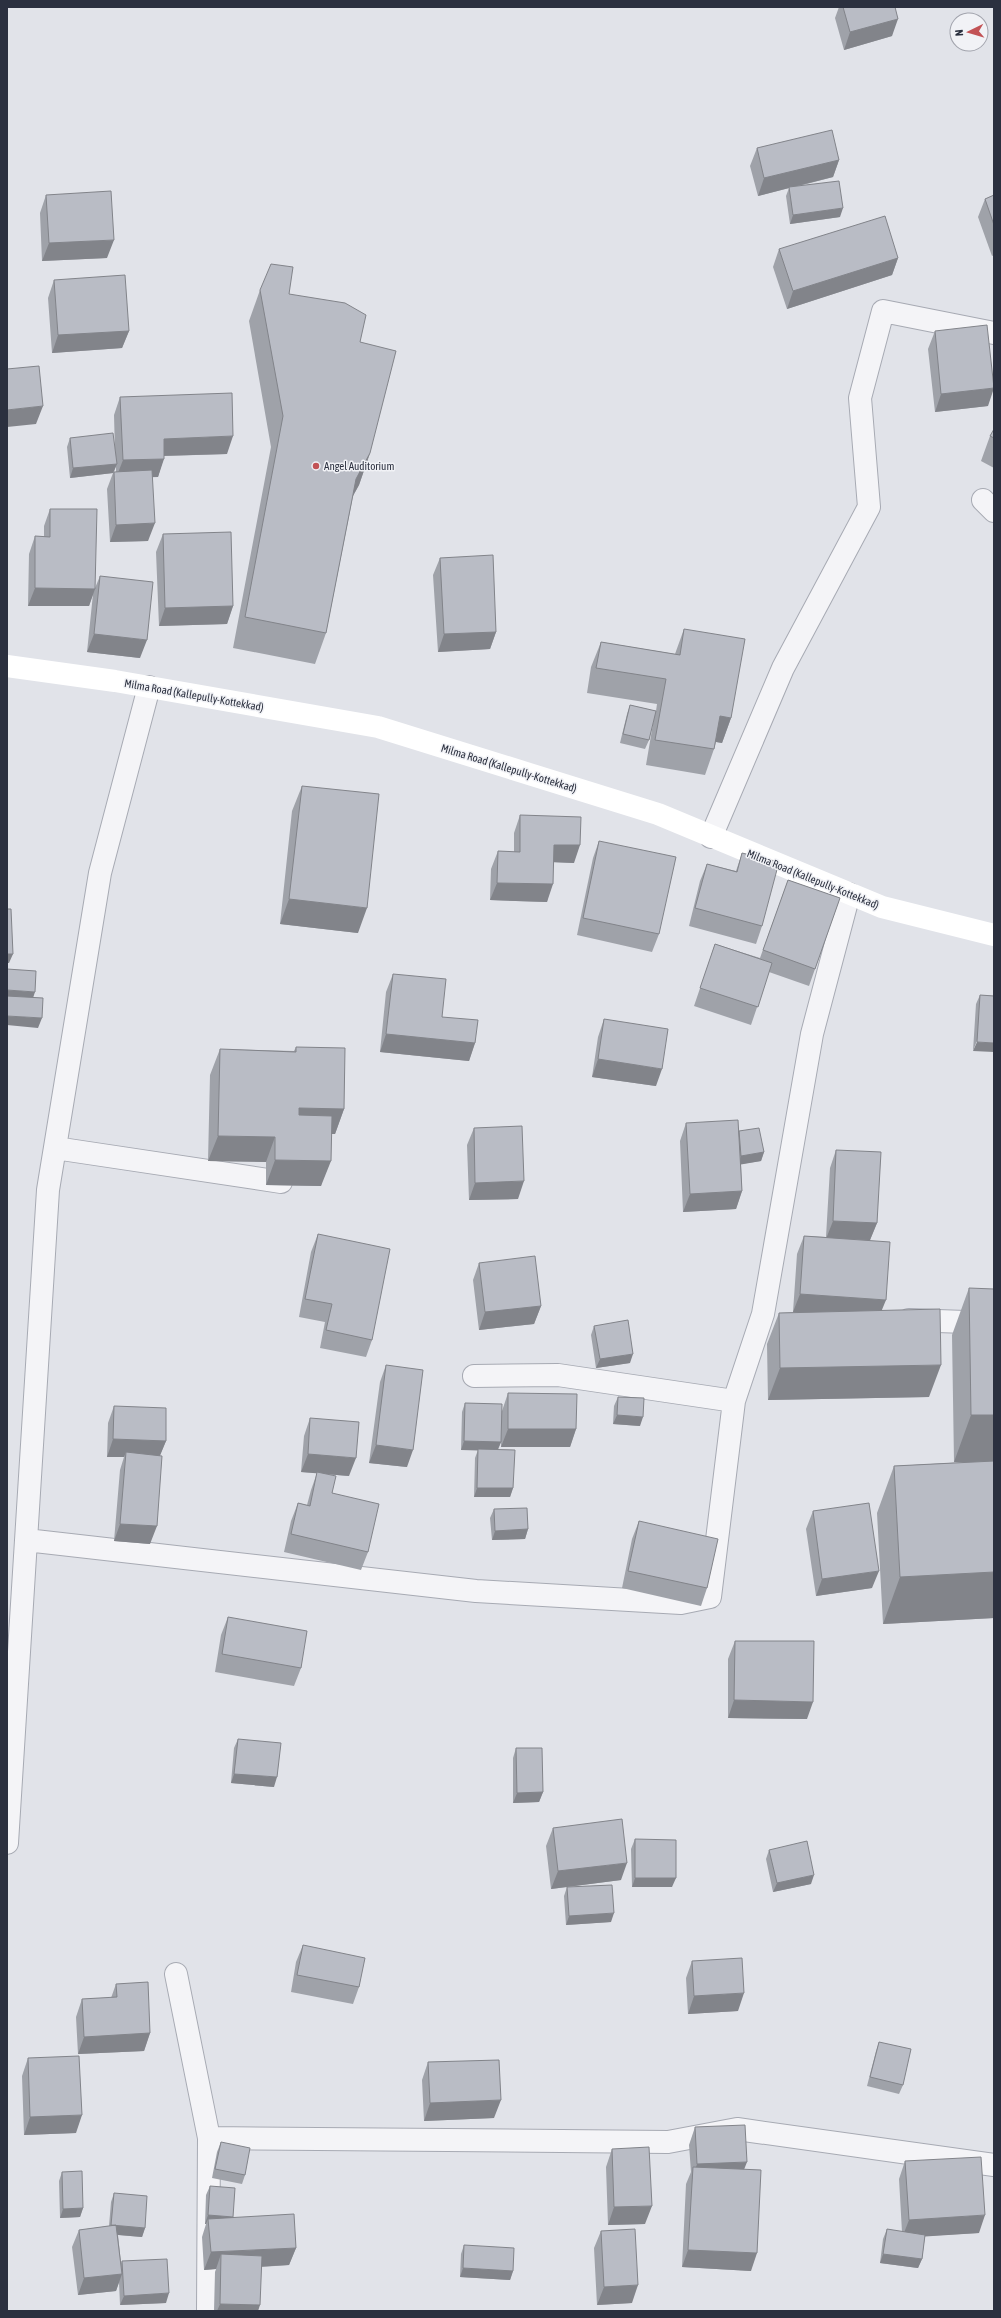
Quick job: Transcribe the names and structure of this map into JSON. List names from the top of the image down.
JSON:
{
  "streets": {
    "main road": ["Milma Road (Kallepully-Kottekkad)"]
  },
  "places": ["Angel Auditorium"],
  "north": "left"
}
